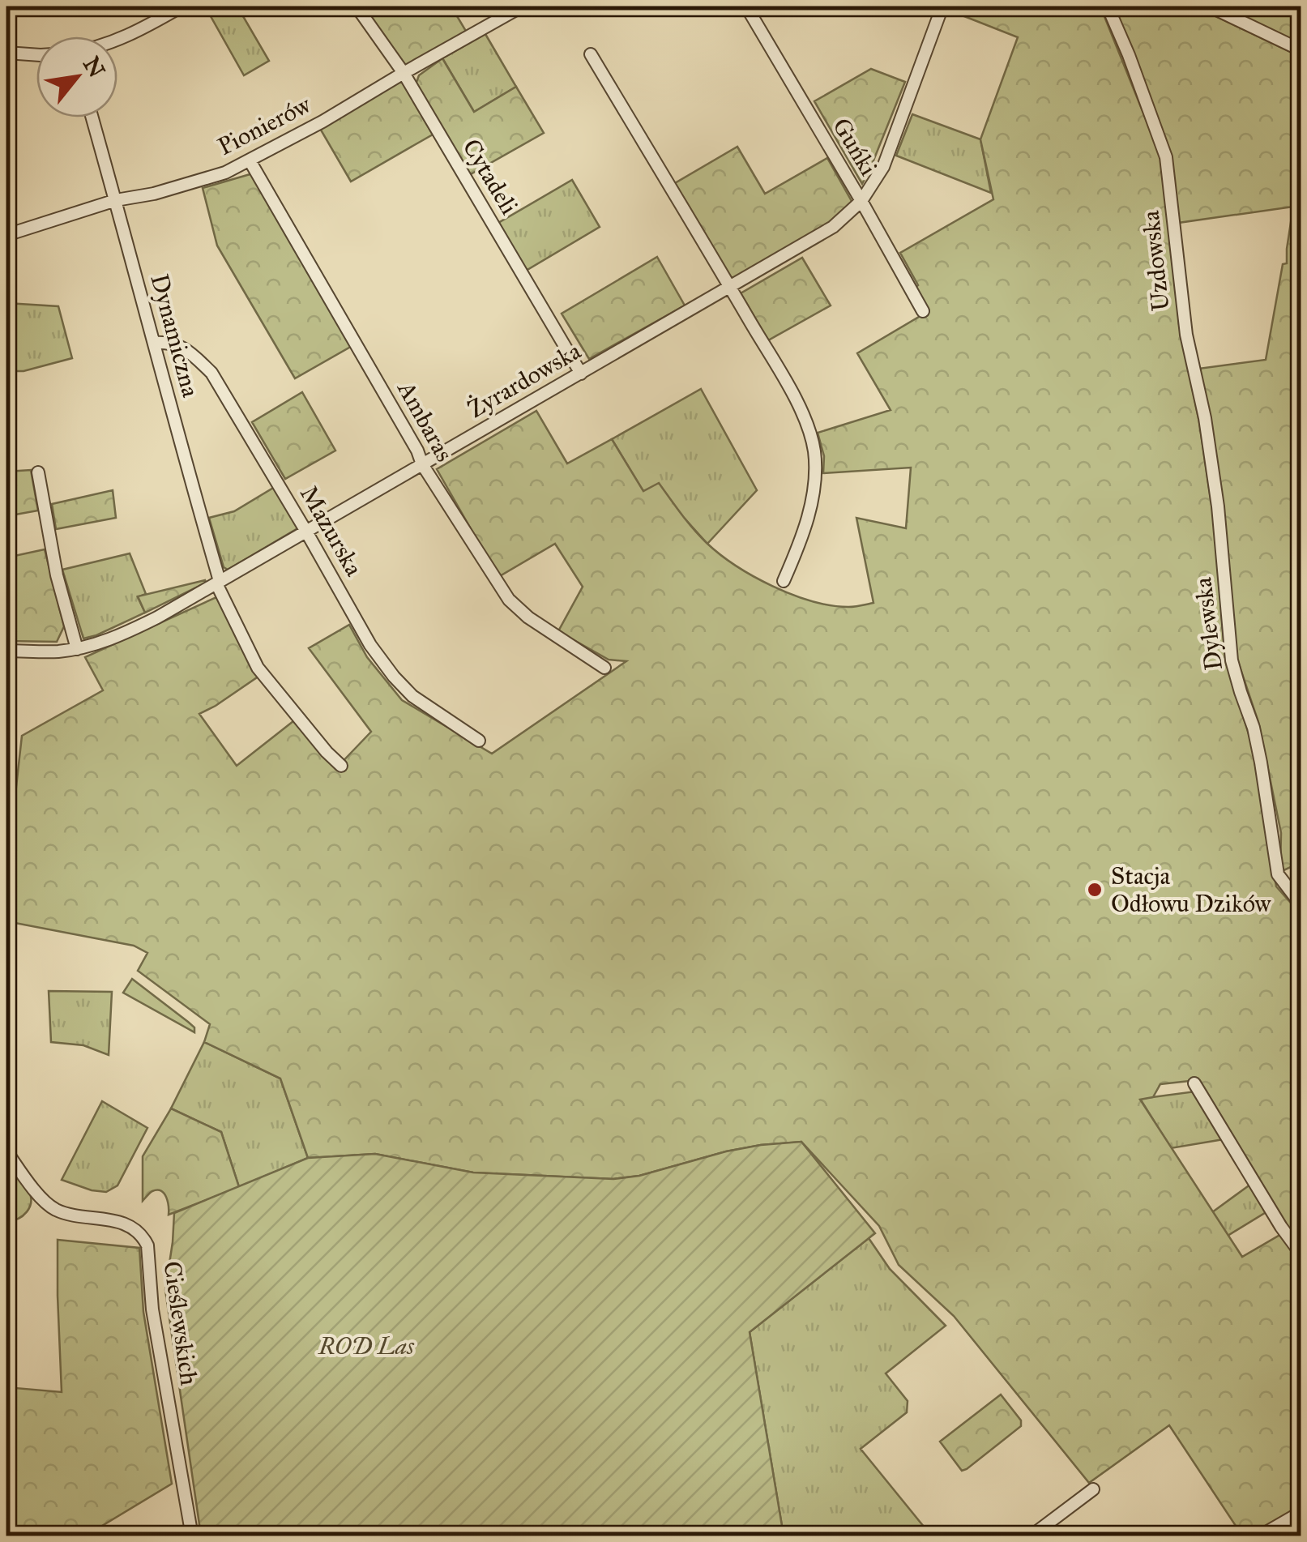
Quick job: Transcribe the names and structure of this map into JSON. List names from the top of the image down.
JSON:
{
  "streets": {
    "street": [
      "Pionierów",
      "Guńki",
      "Cytadeli",
      "Uzdowska",
      "Dynamiczna",
      "Żyrardowska",
      "Ambaras",
      "Mazurska",
      "Dylewska",
      "Cieślewskich"
    ]
  },
  "crossings": [
    ["Pionierów", "Cytadeli"],
    ["Pionierów", "Dynamiczna"],
    ["Pionierów", "Ambaras"],
    ["Guńki", "Żyrardowska"],
    ["Cytadeli", "Żyrardowska"],
    ["Uzdowska", "Dylewska"],
    ["Dynamiczna", "Żyrardowska"],
    ["Dynamiczna", "Mazurska"],
    ["Żyrardowska", "Ambaras"],
    ["Żyrardowska", "Mazurska"]
  ],
  "parks": ["ROD Las"],
  "places": ["Stacja Odłowu Dzików"],
  "north": "top right"
}
